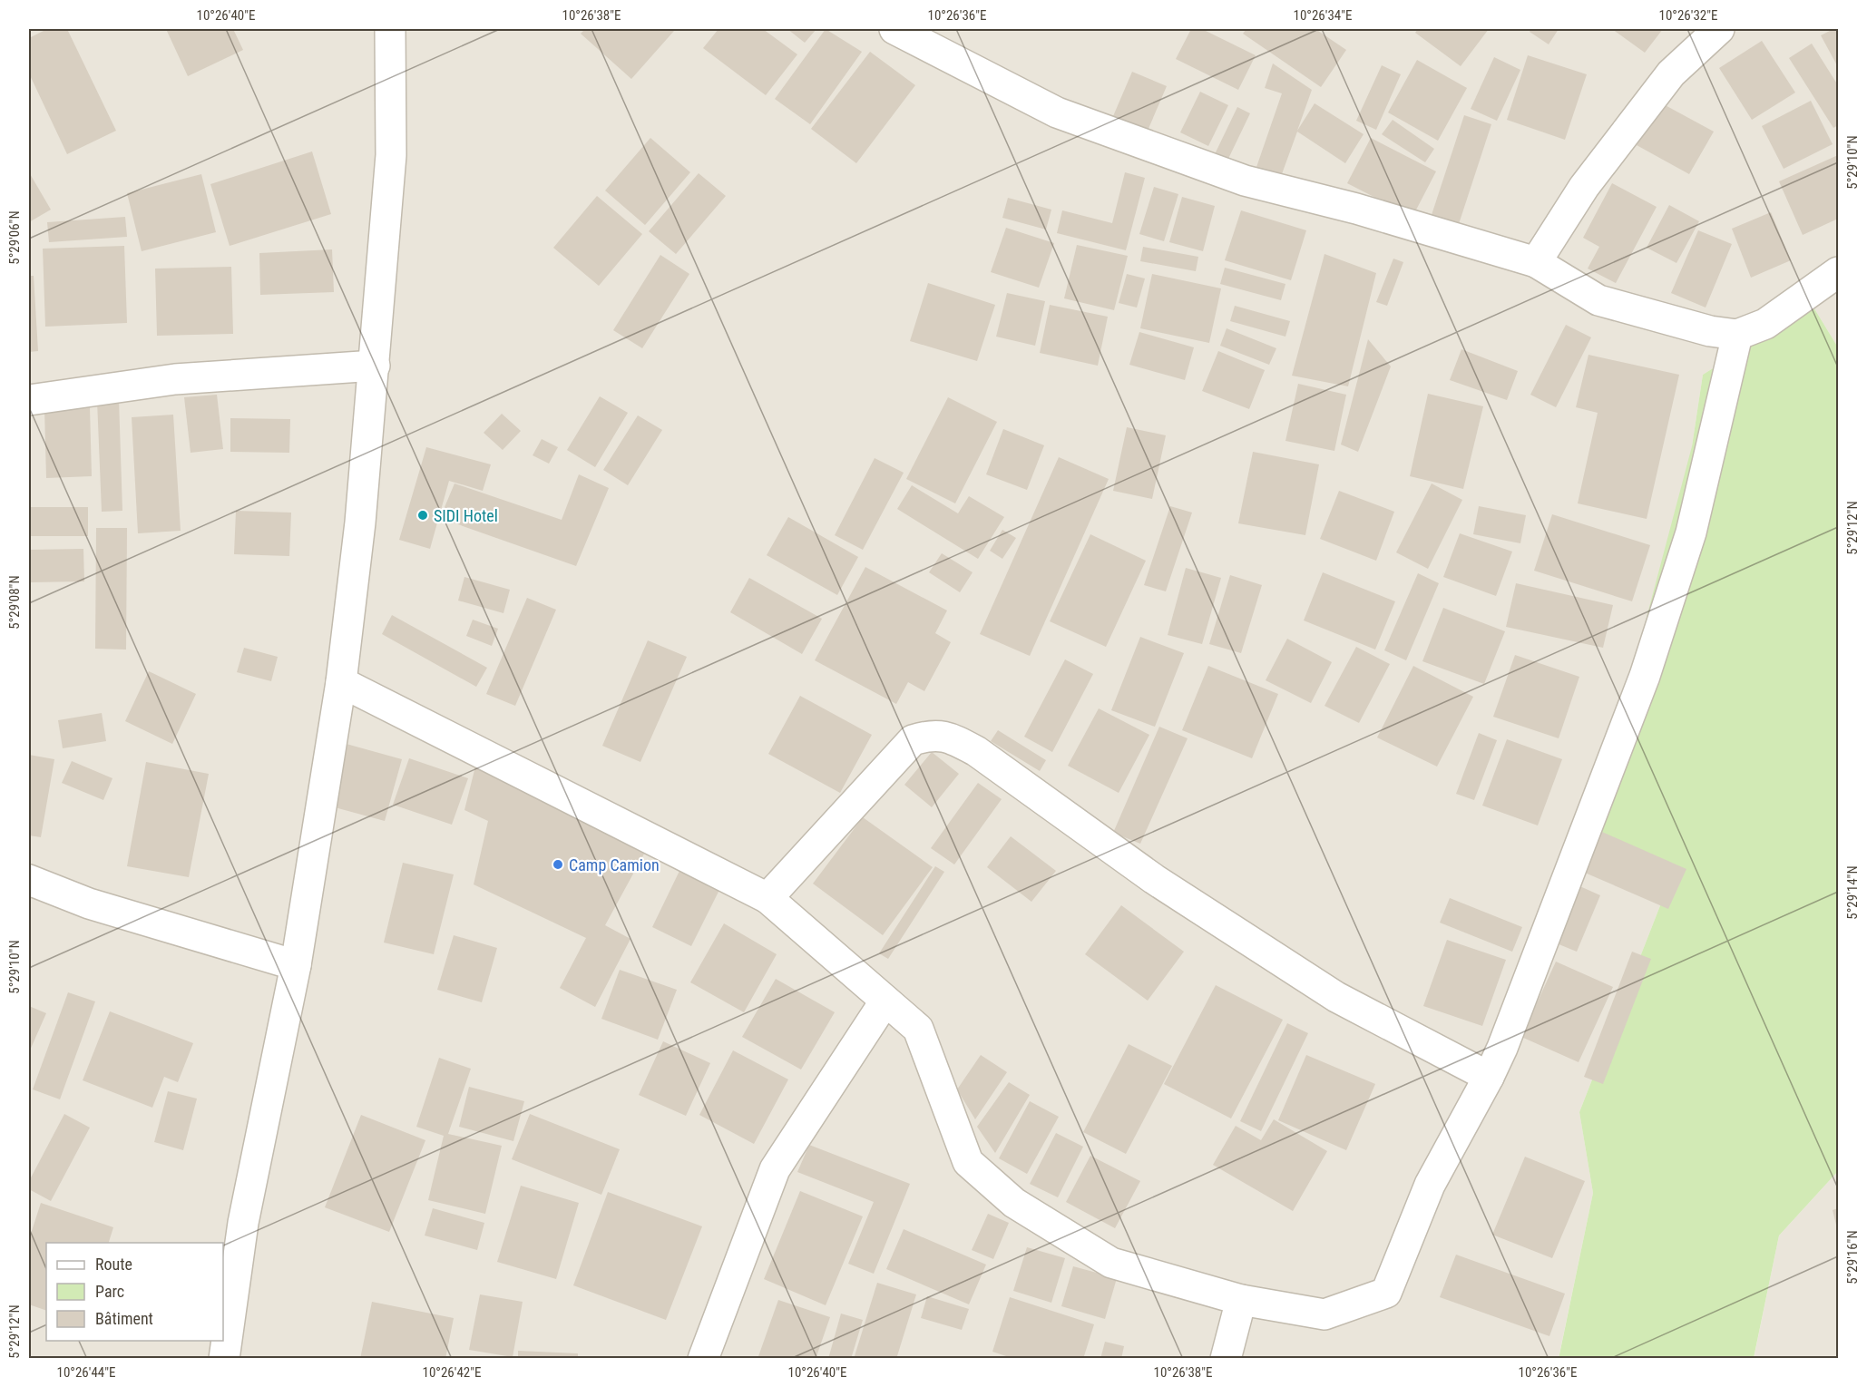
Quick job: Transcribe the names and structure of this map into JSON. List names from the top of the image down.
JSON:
{
  "places": ["SIDI Hotel", "Camp Camion"],
  "legend": ["Route", "Parc", "Bâtiment"],
  "coordinates": [
    "10°26'40\"E",
    "10°26'38\"E",
    "10°26'36\"E",
    "10°26'34\"E",
    "10°26'32\"E",
    "5°29'10\"N",
    "5°29'06\"N",
    "5°29'12\"N",
    "5°29'08\"N",
    "5°29'14\"N",
    "5°29'16\"N",
    "10°26'44\"E",
    "10°26'42\"E"
  ]
}
